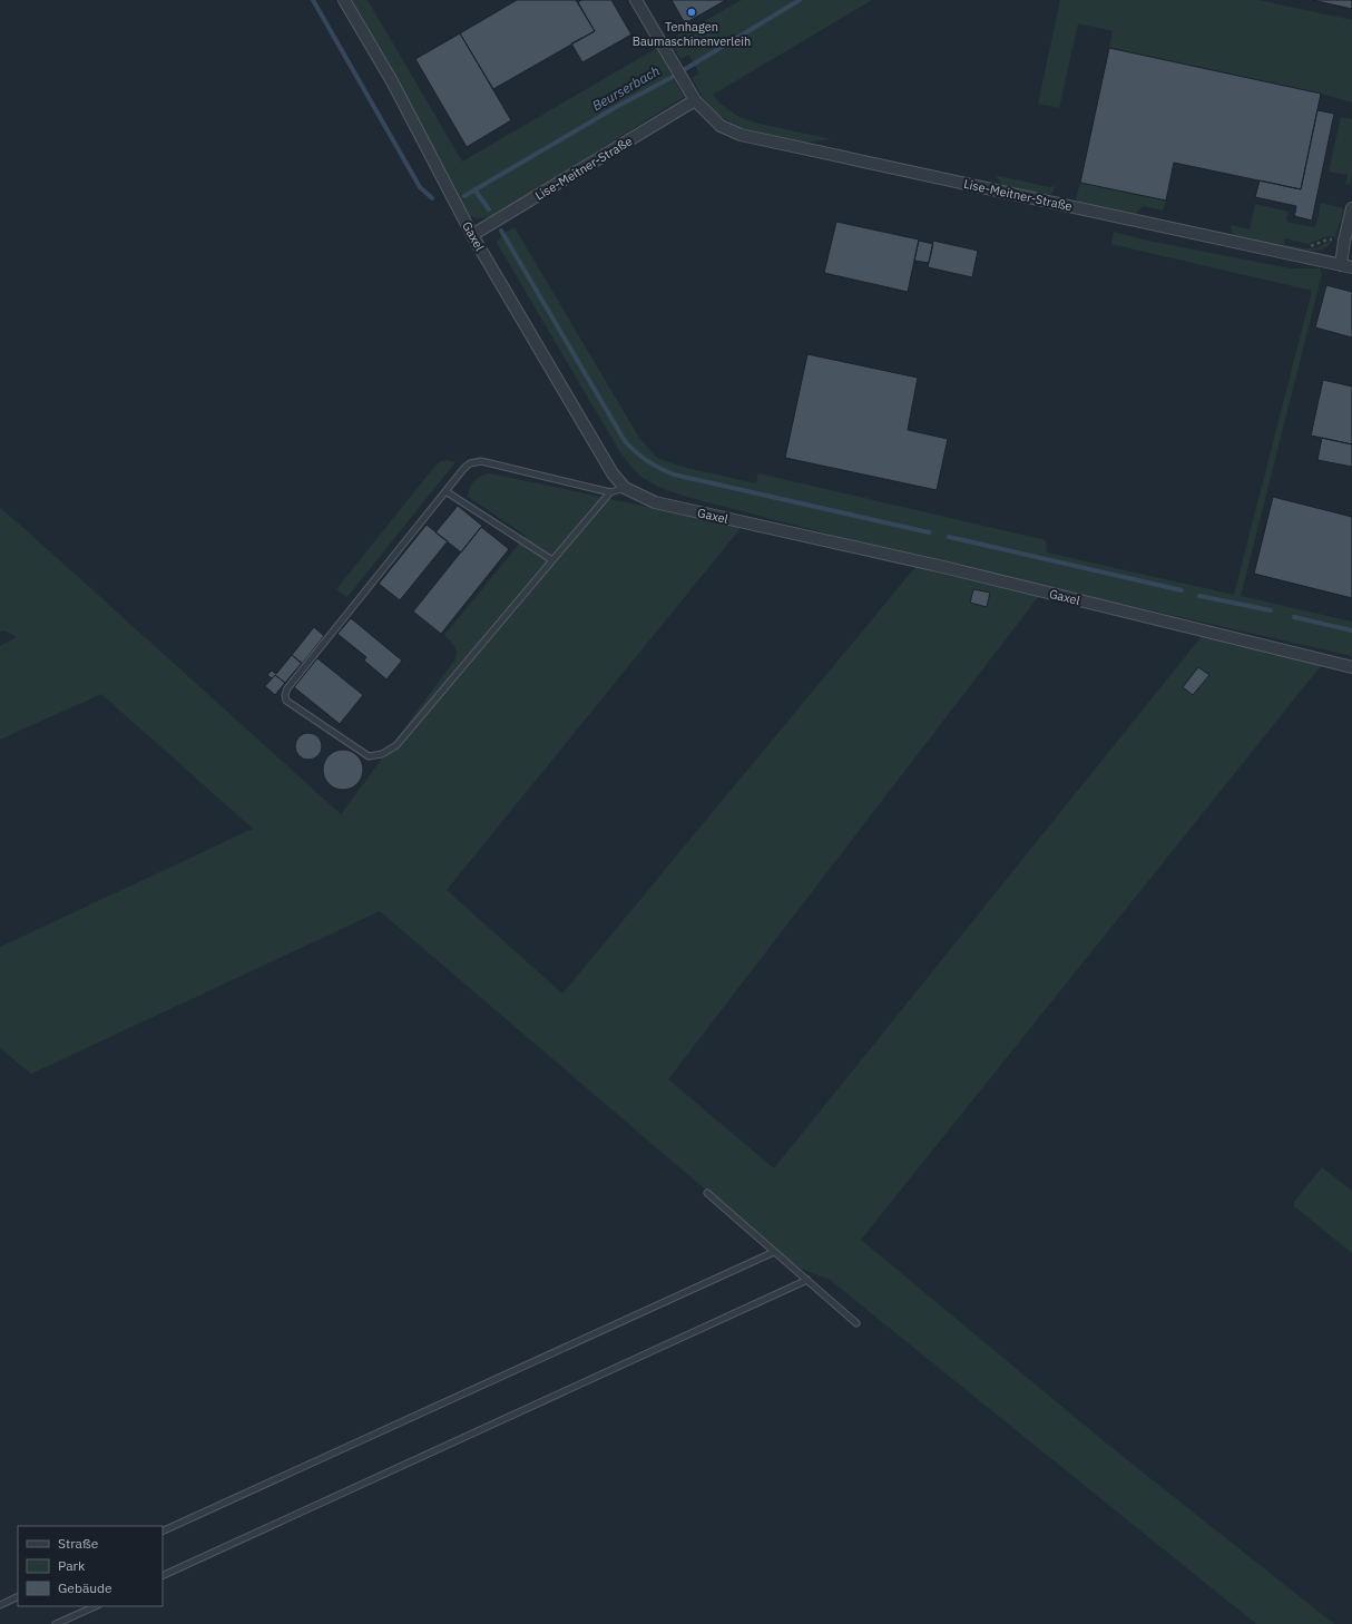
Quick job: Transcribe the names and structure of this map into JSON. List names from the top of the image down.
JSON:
{
  "streets": {
    "street": ["Lise-Meitner-Straße", "Gaxel"]
  },
  "crossings": [
    ["Lise-Meitner-Straße", "Gaxel"]
  ],
  "water": ["Beurserbach"],
  "places": ["Tenhagen Baumaschinenverleih"],
  "legend": ["Straße", "Park", "Gebäude"]
}
